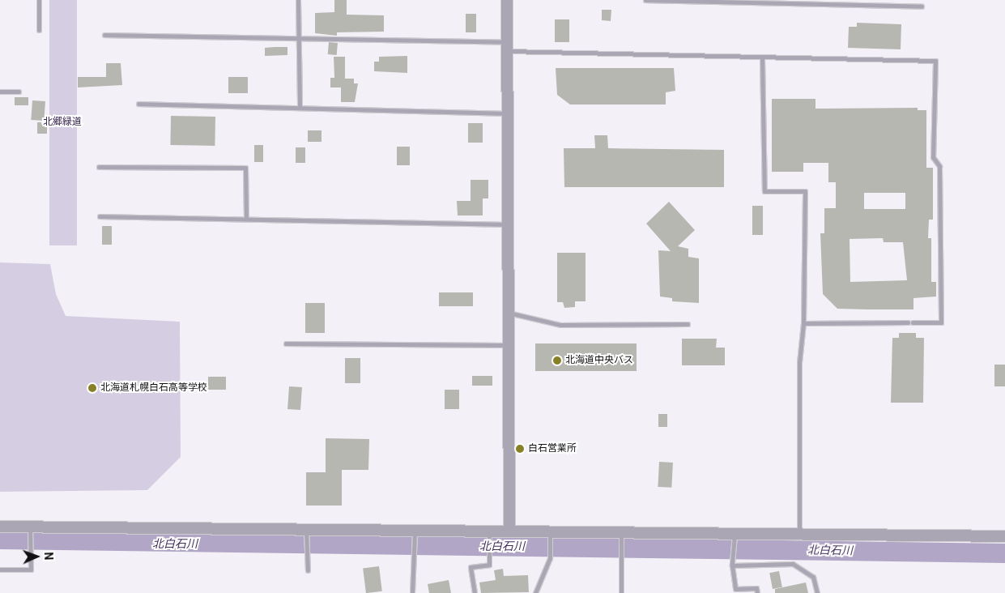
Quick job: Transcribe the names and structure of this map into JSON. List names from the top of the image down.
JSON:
{
  "water": ["北白石川"],
  "parks": ["北郷緑道"],
  "places": ["北海道中央バス", "北海道札幌白石高等学校", "白石営業所"],
  "north": "right"
}
